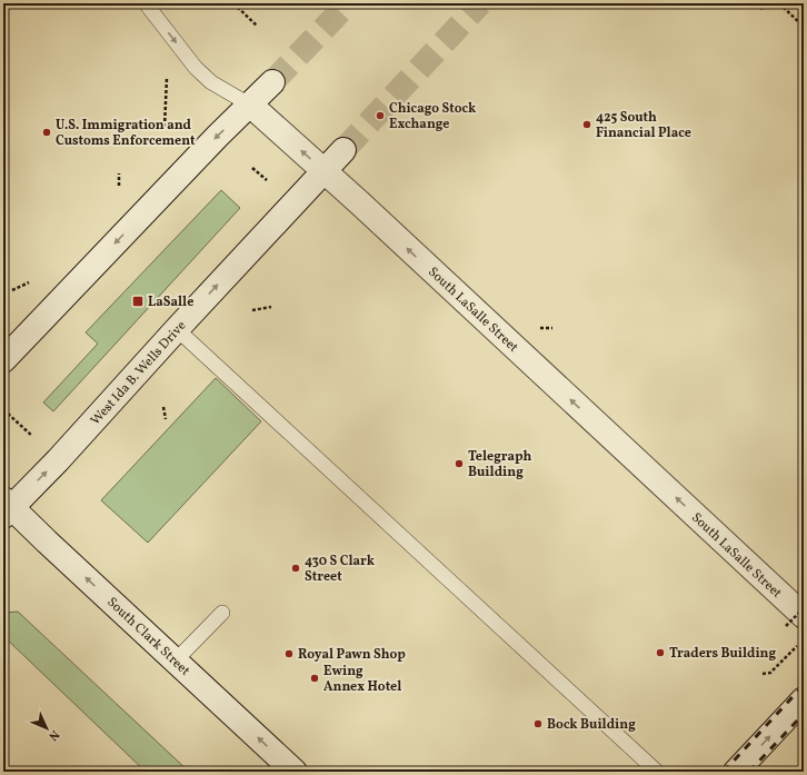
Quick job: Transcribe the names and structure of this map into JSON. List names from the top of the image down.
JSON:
{
  "streets": {
    "main road": ["South LaSalle Street", "West Ida B. Wells Drive", "South Clark Street"]
  },
  "crossings": [
    ["South LaSalle Street", "West Ida B. Wells Drive"],
    ["West Ida B. Wells Drive", "South Clark Street"]
  ],
  "one_way": ["South Clark Street"],
  "places": {
    "other": [
      "Chicago Stock Exchange",
      "425 South Financial Place",
      "U.S. Immigration and Customs Enforcement",
      "Telegraph Building",
      "430 S Clark Street",
      "Traders Building",
      "Royal Pawn Shop",
      "Ewing Annex Hotel",
      "Bock Building"
    ],
    "transit": ["LaSalle"]
  },
  "north": "bottom right"
}
